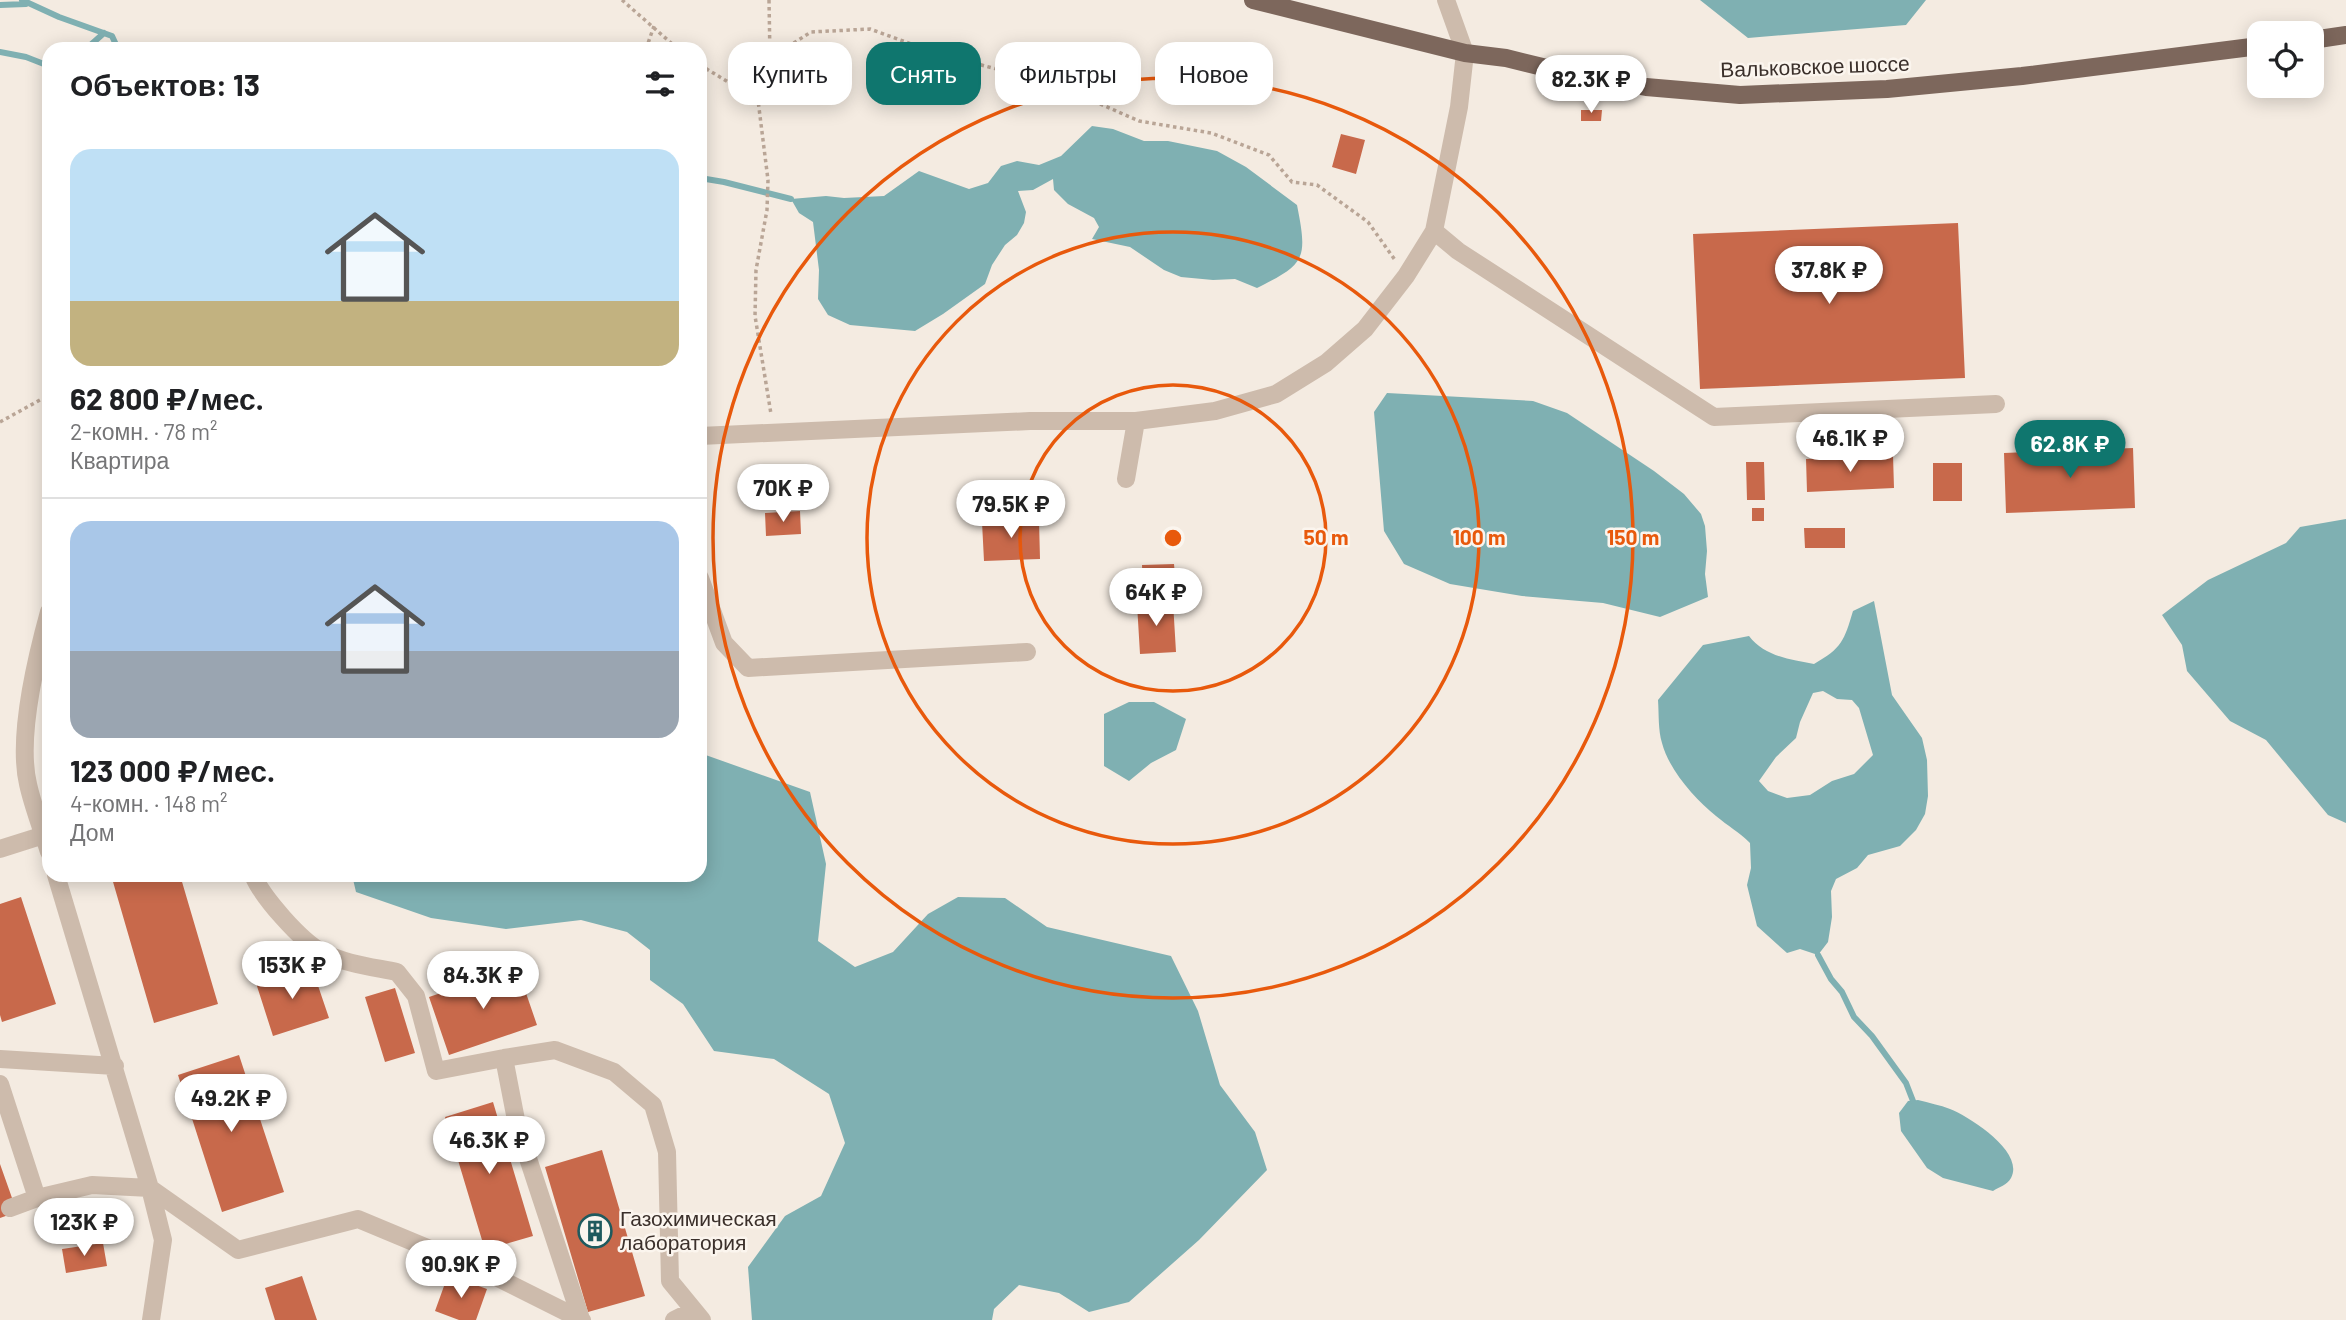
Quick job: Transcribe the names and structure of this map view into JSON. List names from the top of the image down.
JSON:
{
  "streets": {
    "main road": ["Вальковское шоссе"]
  },
  "places": {
    "building": ["Газохимическая лаборатория"]
  },
  "page": {
    "chip": [
      "Купить",
      "Снять",
      "Фильтры",
      "Новое"
    ],
    "heading": "Объектов: 13",
    "price": [
      "82.3K ₽",
      "37.8K ₽",
      "46.1K ₽",
      "62.8K ₽",
      "70K ₽",
      "79.5K ₽",
      "64K ₽",
      "153K ₽",
      "84.3K ₽",
      "49.2K ₽",
      "46.3K ₽",
      "123K ₽",
      "90.9K ₽"
    ],
    "list": [
      {
        "name": "62 800 ₽/мес.",
        "note": "2-комн. · 78 m² · Квартира"
      },
      {
        "name": "123 000 ₽/мес.",
        "note": "4-комн. · 148 m² · Дом"
      }
    ]
  },
  "rings": ["50 m", "100 m", "150 m"]
}
